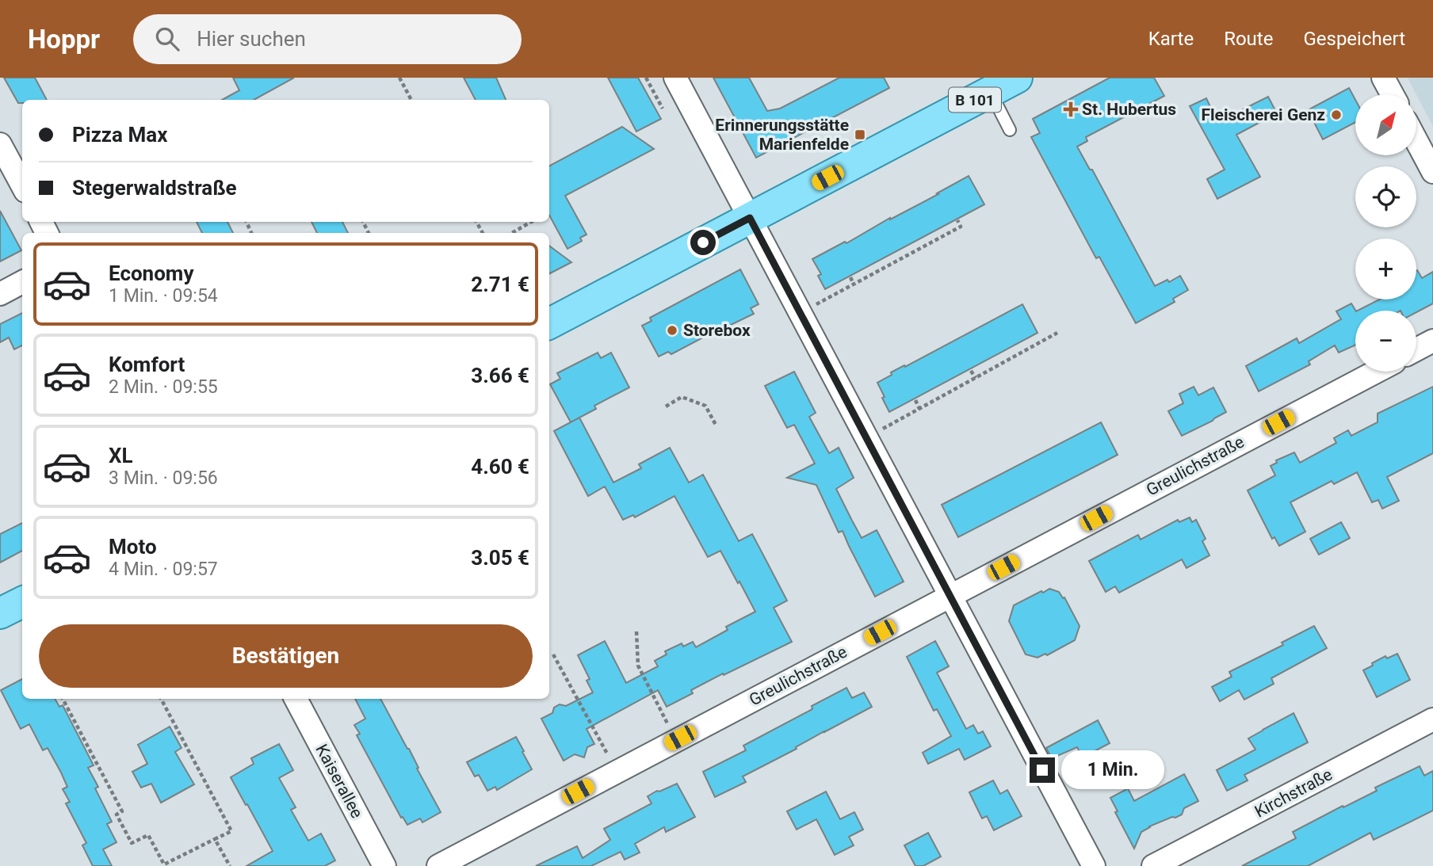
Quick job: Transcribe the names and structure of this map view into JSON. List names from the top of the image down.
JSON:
{
  "streets": {
    "main road": ["B 101"],
    "street": ["Greulichstraße", "Kaiserallee", "Kirchstraße"]
  },
  "places": {
    "health": ["St. Hubertus"],
    "other": ["Fleischerei Genz", "Storebox"],
    "transit": ["Erinnerungsstätte Marienfelde"]
  },
  "north": "top right",
  "page": {
    "header": "Hoppr",
    "search": "Hier suchen",
    "nav": ["Karte", "Route", "Gespeichert"],
    "map_buttons": ["+", "−"],
    "banner": ["Pizza Max", "Stegerwaldstraße"],
    "list": [
      {
        "name": "Economy",
        "note": "1 Min. · 09:54",
        "value": "2.71 €"
      },
      {
        "name": "Komfort",
        "note": "2 Min. · 09:55",
        "value": "3.66 €"
      },
      {
        "name": "XL",
        "note": "3 Min. · 09:56",
        "value": "4.60 €"
      },
      {
        "name": "Moto",
        "note": "4 Min. · 09:57",
        "value": "3.05 €"
      }
    ],
    "buttons": "Bestätigen",
    "bubble": "1 Min."
  }
}
